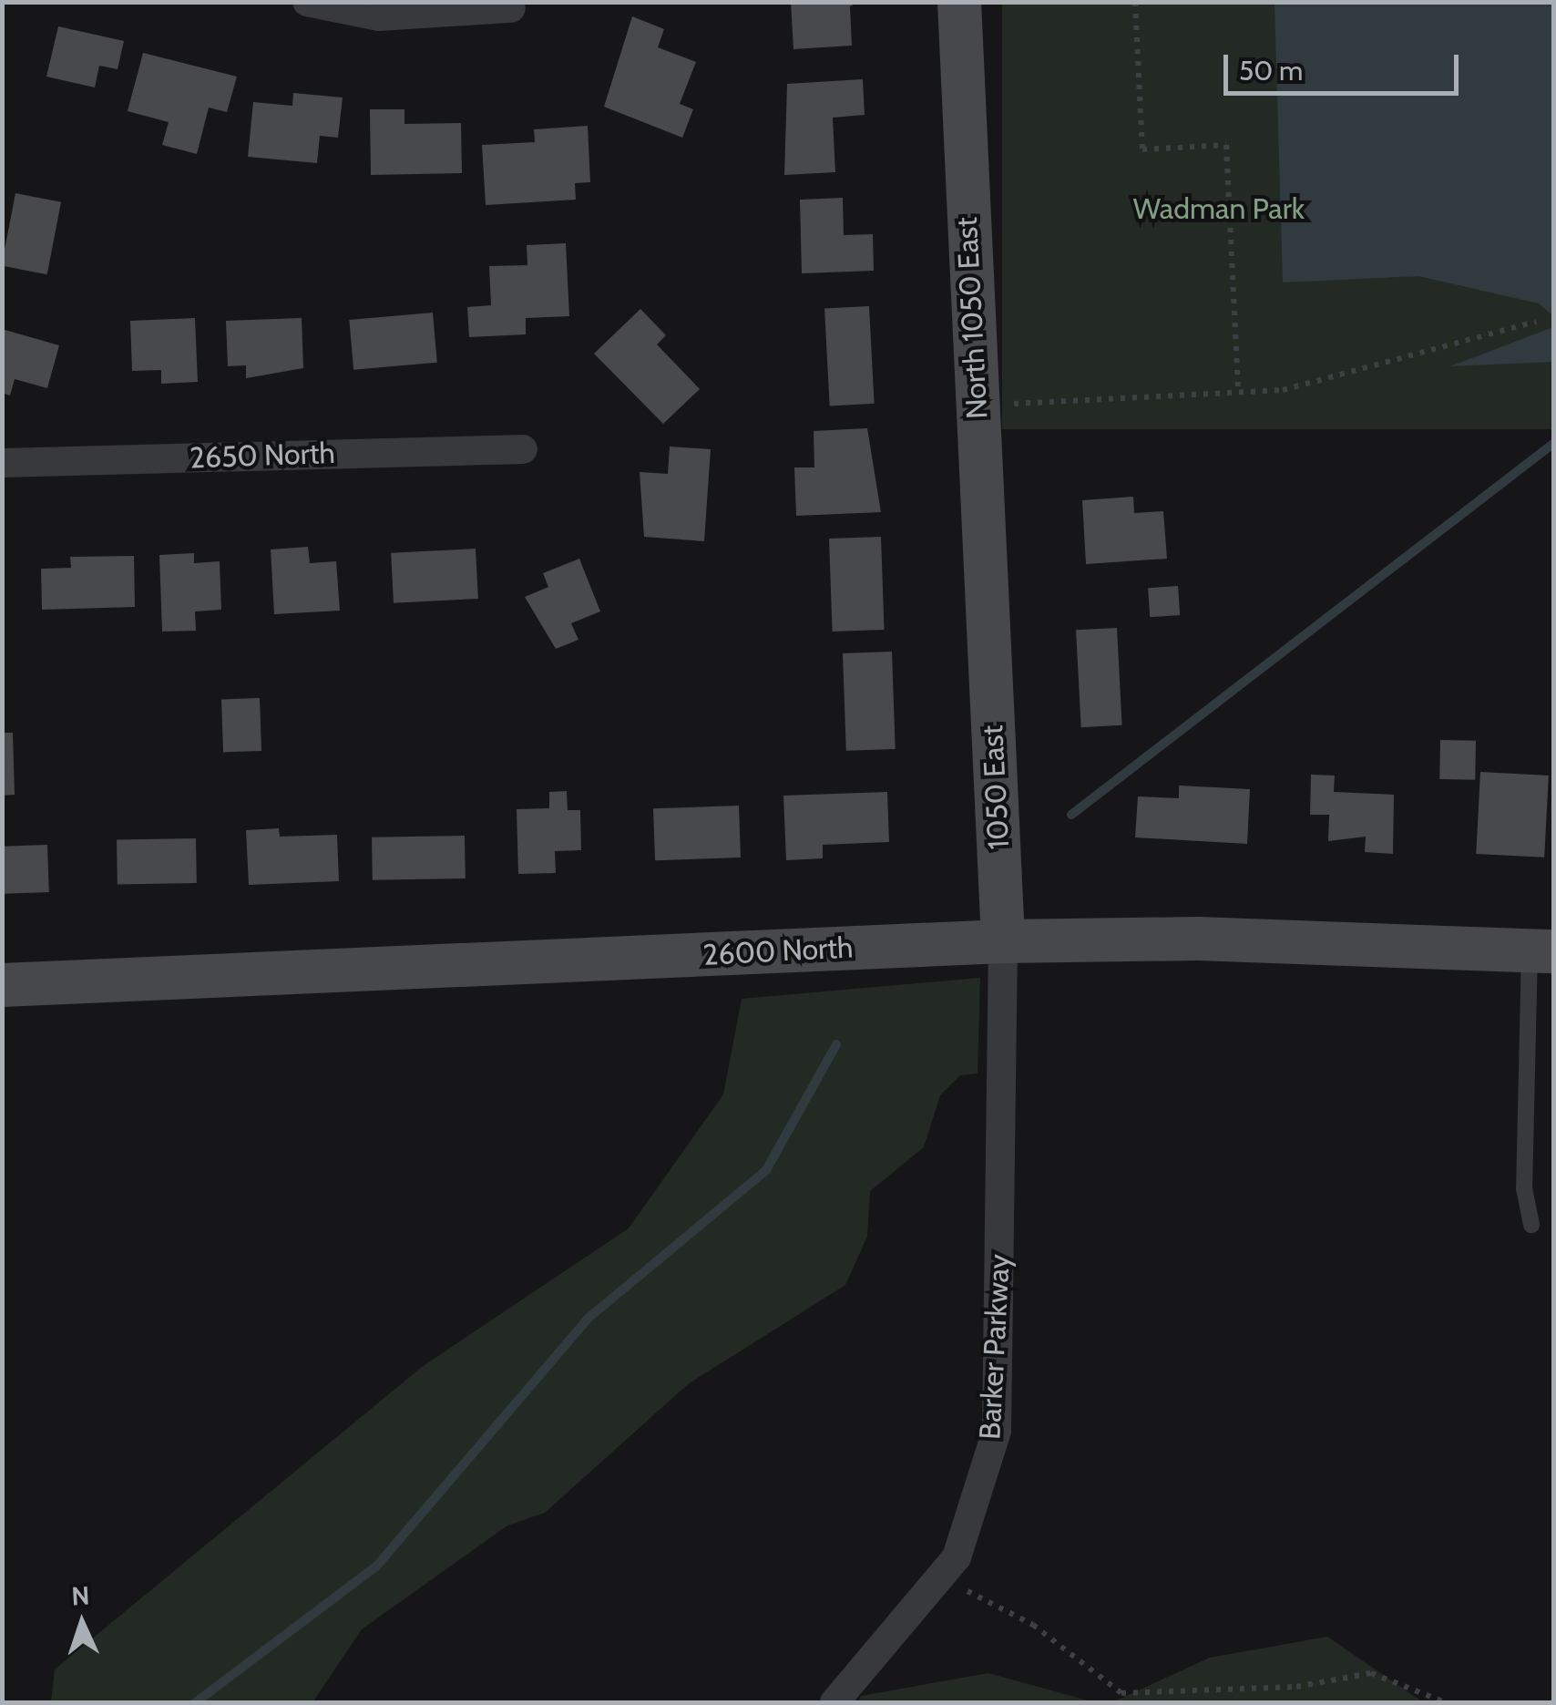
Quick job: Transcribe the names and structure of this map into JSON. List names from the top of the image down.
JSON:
{
  "streets": {
    "main road": ["North 1050 East", "1050 East", "2600 North"],
    "street": ["2650 North", "Barker Parkway"]
  },
  "crossings": [
    ["North 1050 East", "1050 East"],
    ["1050 East", "2600 North"],
    ["1050 East", "Barker Parkway"],
    ["2600 North", "Barker Parkway"]
  ],
  "parks": ["Wadman Park"],
  "scale_bar": "50 m",
  "north": "top"
}
